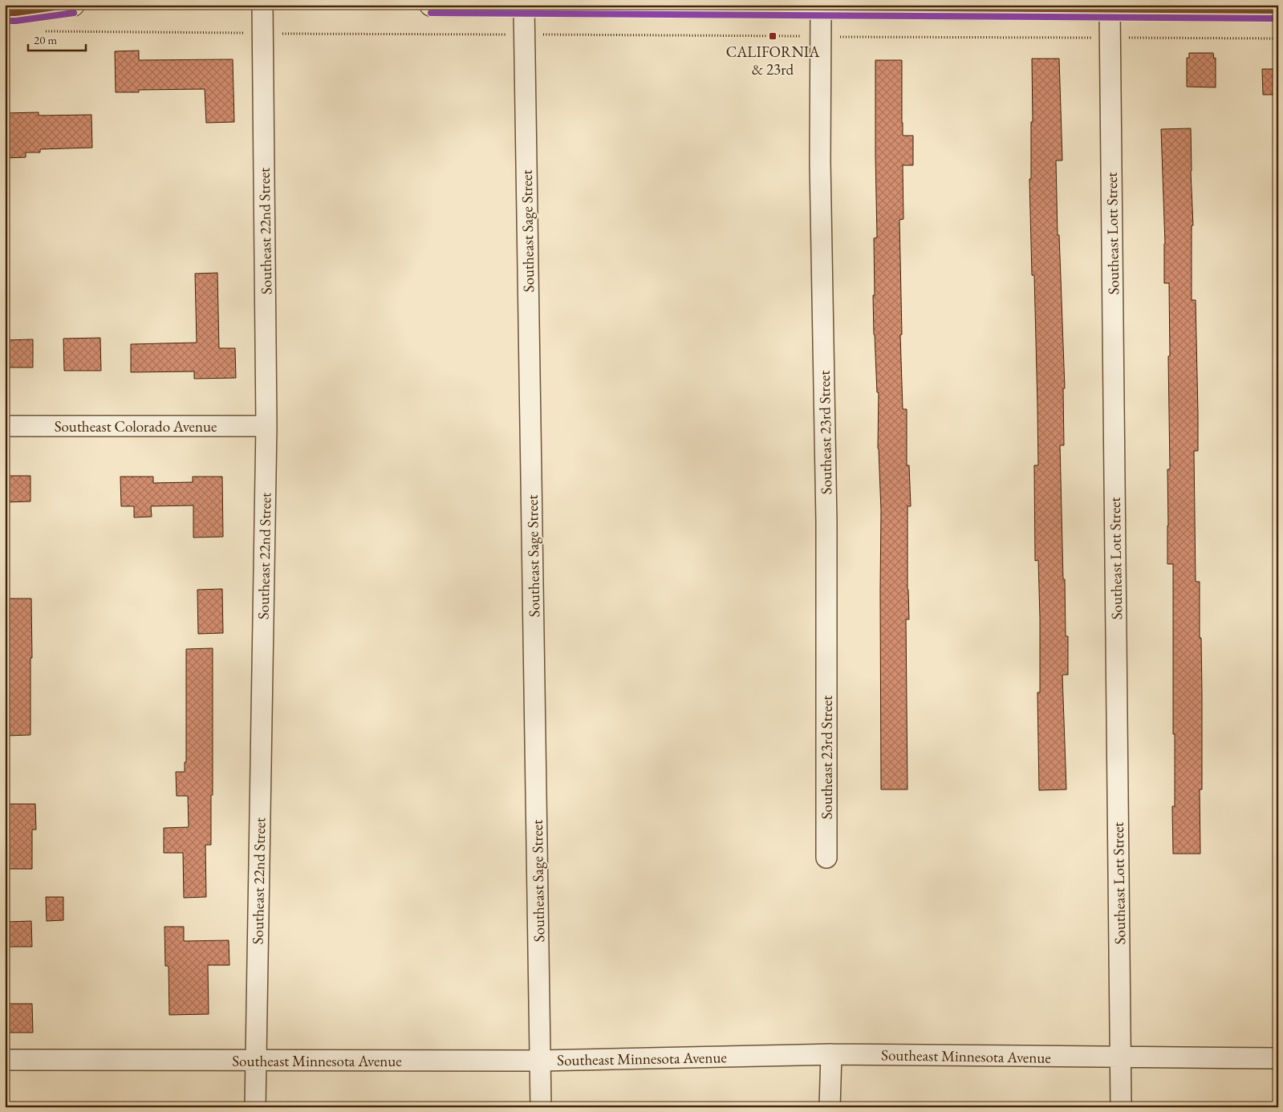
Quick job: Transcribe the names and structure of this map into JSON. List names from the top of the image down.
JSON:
{
  "streets": {
    "street": [
      "Southeast 22nd Street",
      "Southeast Sage Street",
      "Southeast Lott Street",
      "Southeast Colorado Avenue",
      "Southeast 23rd Street",
      "Southeast Minnesota Avenue"
    ]
  },
  "crossings": [
    ["Southeast 22nd Street", "Southeast Colorado Avenue"],
    ["Southeast 22nd Street", "Southeast Minnesota Avenue"],
    ["Southeast Sage Street", "Southeast Minnesota Avenue"],
    ["Southeast Lott Street", "Southeast Minnesota Avenue"]
  ],
  "places": {
    "transit": ["CALIFORNIA & 23rd"]
  },
  "scale_bar": "20 m"
}
